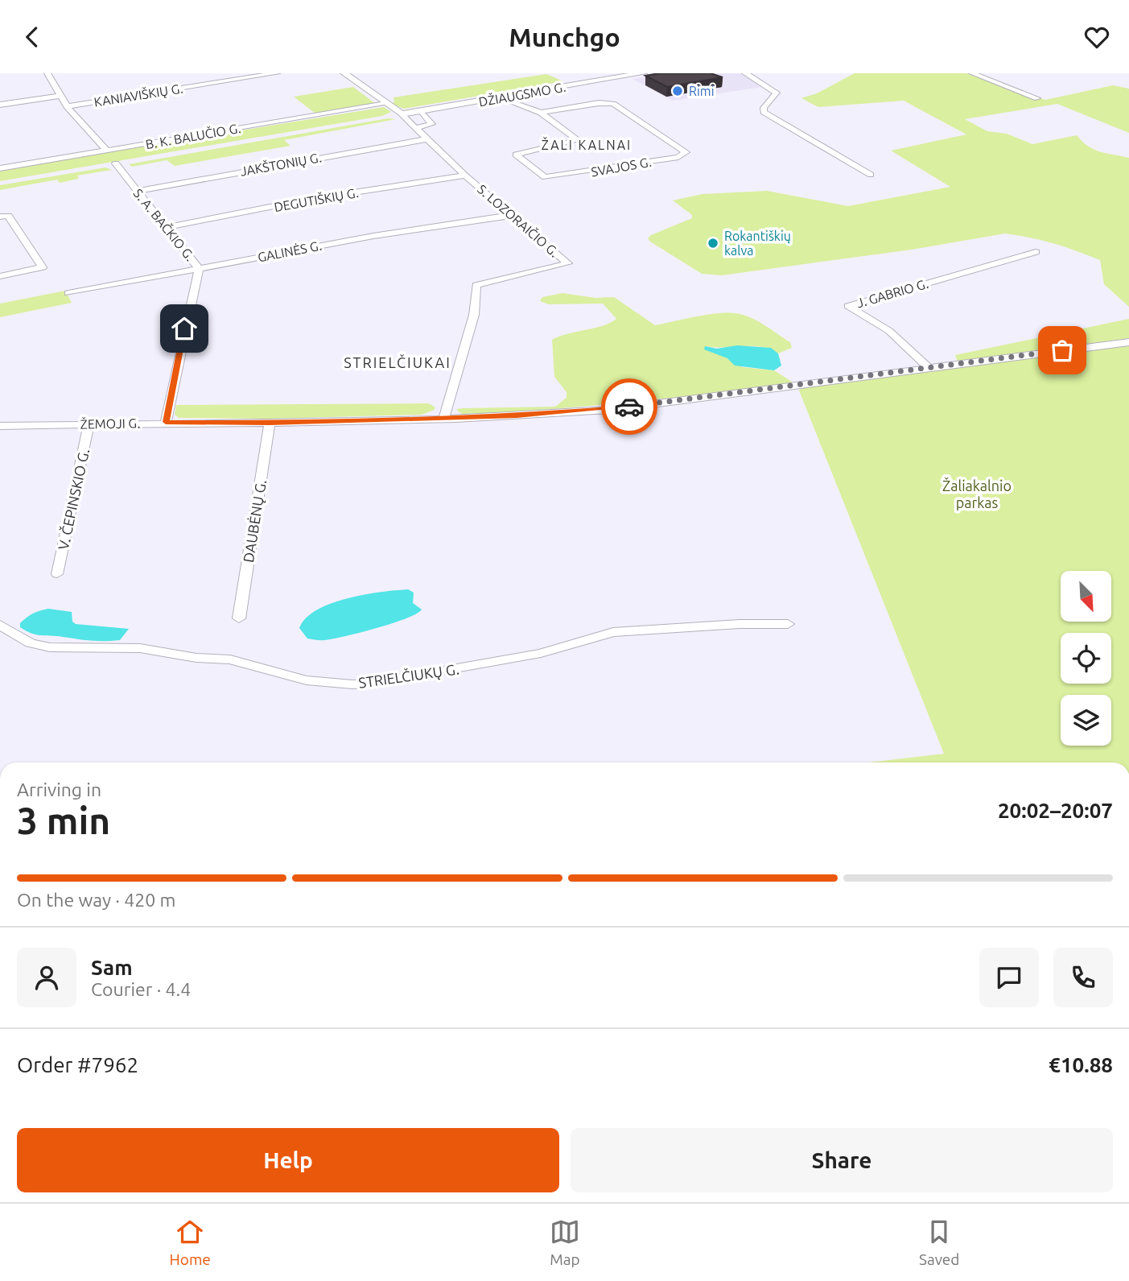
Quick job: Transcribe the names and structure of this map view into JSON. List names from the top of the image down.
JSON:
{
  "streets": {
    "street": [
      "DŽIAUGSMO G.",
      "KANIAVIŠKIŲ G.",
      "B. K. BALUČIO G.",
      "JAKŠTONIŲ G.",
      "SVAJOS G.",
      "DEGUTIŠKIŲ G.",
      "S. LOZORAIČIO G.",
      "S. A. BAČKIO G.",
      "GALINĖS G.",
      "J. GABRIO G.",
      "ŽEMOJI G.",
      "V. ČEPINSKIO G.",
      "DAUBĖNŲ G.",
      "STRIELČIUKŲ G."
    ]
  },
  "crossings": [
    ["DŽIAUGSMO G.", "SVAJOS G."],
    ["DŽIAUGSMO G.", "S. LOZORAIČIO G."],
    ["B. K. BALUČIO G.", "S. LOZORAIČIO G."],
    ["JAKŠTONIŲ G.", "S. LOZORAIČIO G."],
    ["JAKŠTONIŲ G.", "S. A. BAČKIO G."],
    ["DEGUTIŠKIŲ G.", "S. LOZORAIČIO G."],
    ["DEGUTIŠKIŲ G.", "S. A. BAČKIO G."],
    ["S. LOZORAIČIO G.", "GALINĖS G."],
    ["S. LOZORAIČIO G.", "ŽEMOJI G."],
    ["S. A. BAČKIO G.", "GALINĖS G."],
    ["S. A. BAČKIO G.", "ŽEMOJI G."],
    ["J. GABRIO G.", "ŽEMOJI G."],
    ["ŽEMOJI G.", "V. ČEPINSKIO G."],
    ["ŽEMOJI G.", "DAUBĖNŲ G."]
  ],
  "districts": ["ŽALI KALNAI", "STRIELČIUKAI"],
  "parks": ["Žaliakalnio parkas"],
  "places": ["Rimi", "Rokantiškių kalva"],
  "north": "bottom right",
  "page": {
    "header": "Munchgo",
    "heading": ["3 min", "Arriving in", "20:02–20:07"],
    "panel": [
      "Sam",
      "Courier · 4.4",
      "Order #7962",
      "€10.88"
    ],
    "bar": "On the way · 420 m",
    "buttons": ["Help", "Share"],
    "tabs": ["Home", "Map", "Saved"]
  }
}
